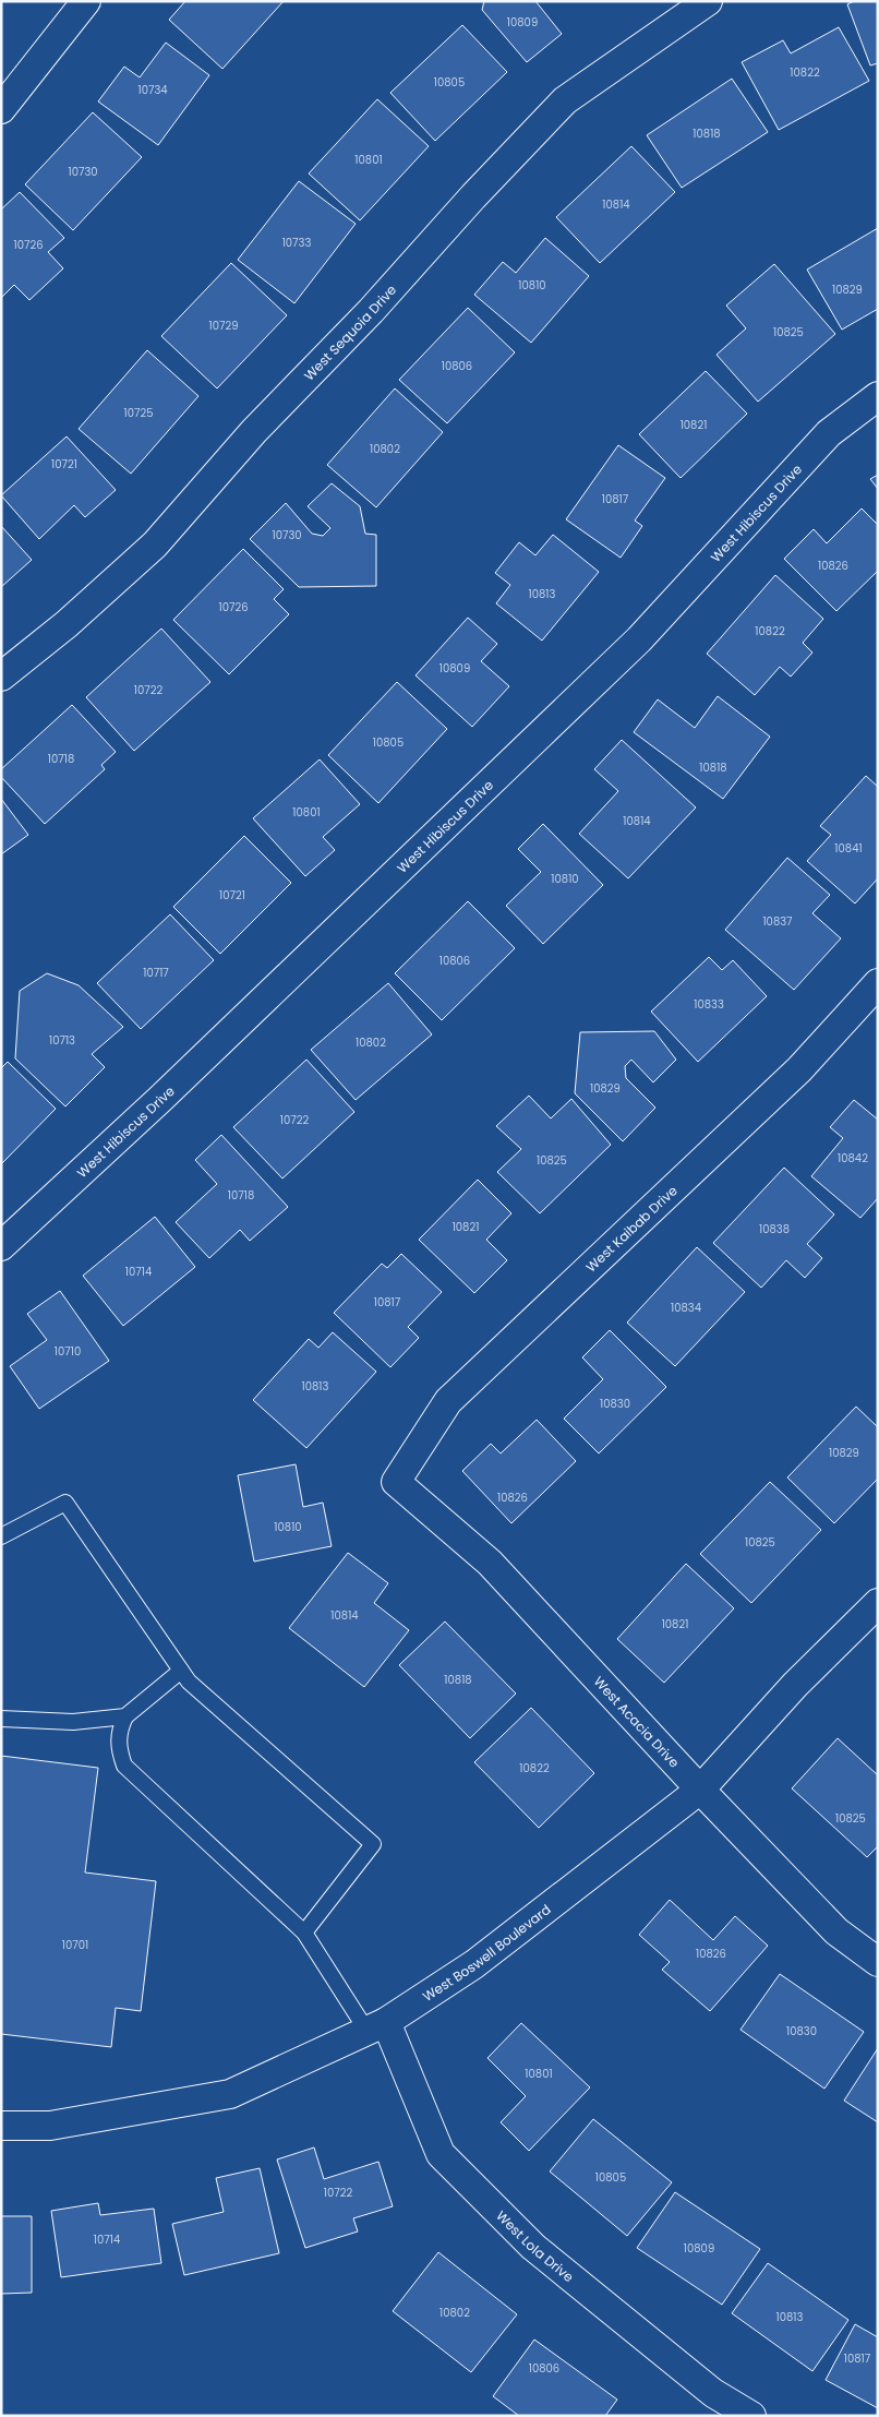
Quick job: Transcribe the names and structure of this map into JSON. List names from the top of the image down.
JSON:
{
  "streets": {
    "street": [
      "West Sequoia Drive",
      "West Hibiscus Drive",
      "West Kaibab Drive",
      "West Acacia Drive",
      "West Boswell Boulevard",
      "West Lola Drive"
    ]
  },
  "crossings": [
    ["West Kaibab Drive", "West Acacia Drive"],
    ["West Acacia Drive", "West Boswell Boulevard"],
    ["West Boswell Boulevard", "West Lola Drive"]
  ],
  "house_numbers": [
    "10809",
    "10822",
    "10805",
    "10734",
    "10818",
    "10801",
    "10730",
    "10814",
    "10733",
    "10726",
    "10810",
    "10829",
    "10729",
    "10825",
    "10806",
    "10725",
    "10821",
    "10802",
    "10721",
    "10817",
    "10730",
    "10826",
    "10813",
    "10726",
    "10822",
    "10809",
    "10722",
    "10805",
    "10718",
    "10818",
    "10801",
    "10814",
    "10841",
    "10810",
    "10721",
    "10837",
    "10806",
    "10717",
    "10833",
    "10713",
    "10802",
    "10829",
    "10722",
    "10842",
    "10825",
    "10718",
    "10821",
    "10838",
    "10714",
    "10817",
    "10834",
    "10710",
    "10813",
    "10830",
    "10829",
    "10826",
    "10810",
    "10825",
    "10814",
    "10821",
    "10818",
    "10822",
    "10825",
    "10701",
    "10826",
    "10830",
    "10801",
    "10805",
    "10722",
    "10714",
    "10809",
    "10802",
    "10813",
    "10817",
    "10806"
  ]
}
